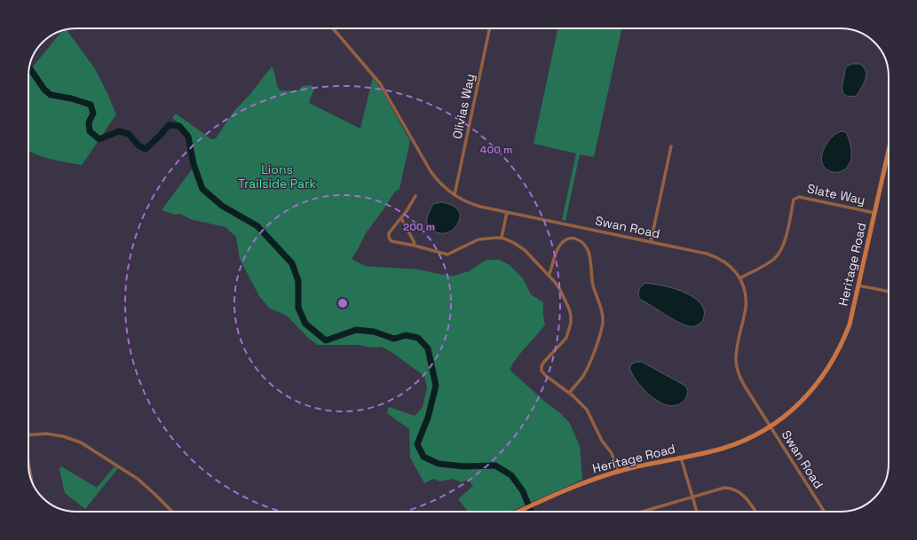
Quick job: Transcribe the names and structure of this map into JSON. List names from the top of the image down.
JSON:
{
  "streets": {
    "main road": ["Heritage Road"],
    "street": ["Olivias Way", "Slate Way", "Swan Road"]
  },
  "crossings": [
    ["Olivias Way", "Swan Road"],
    ["Slate Way", "Swan Road"],
    ["Slate Way", "Heritage Road"],
    ["Swan Road", "Heritage Road"]
  ],
  "parks": ["Lions Trailside Park"],
  "rings": ["400 m", "200 m"]
}
